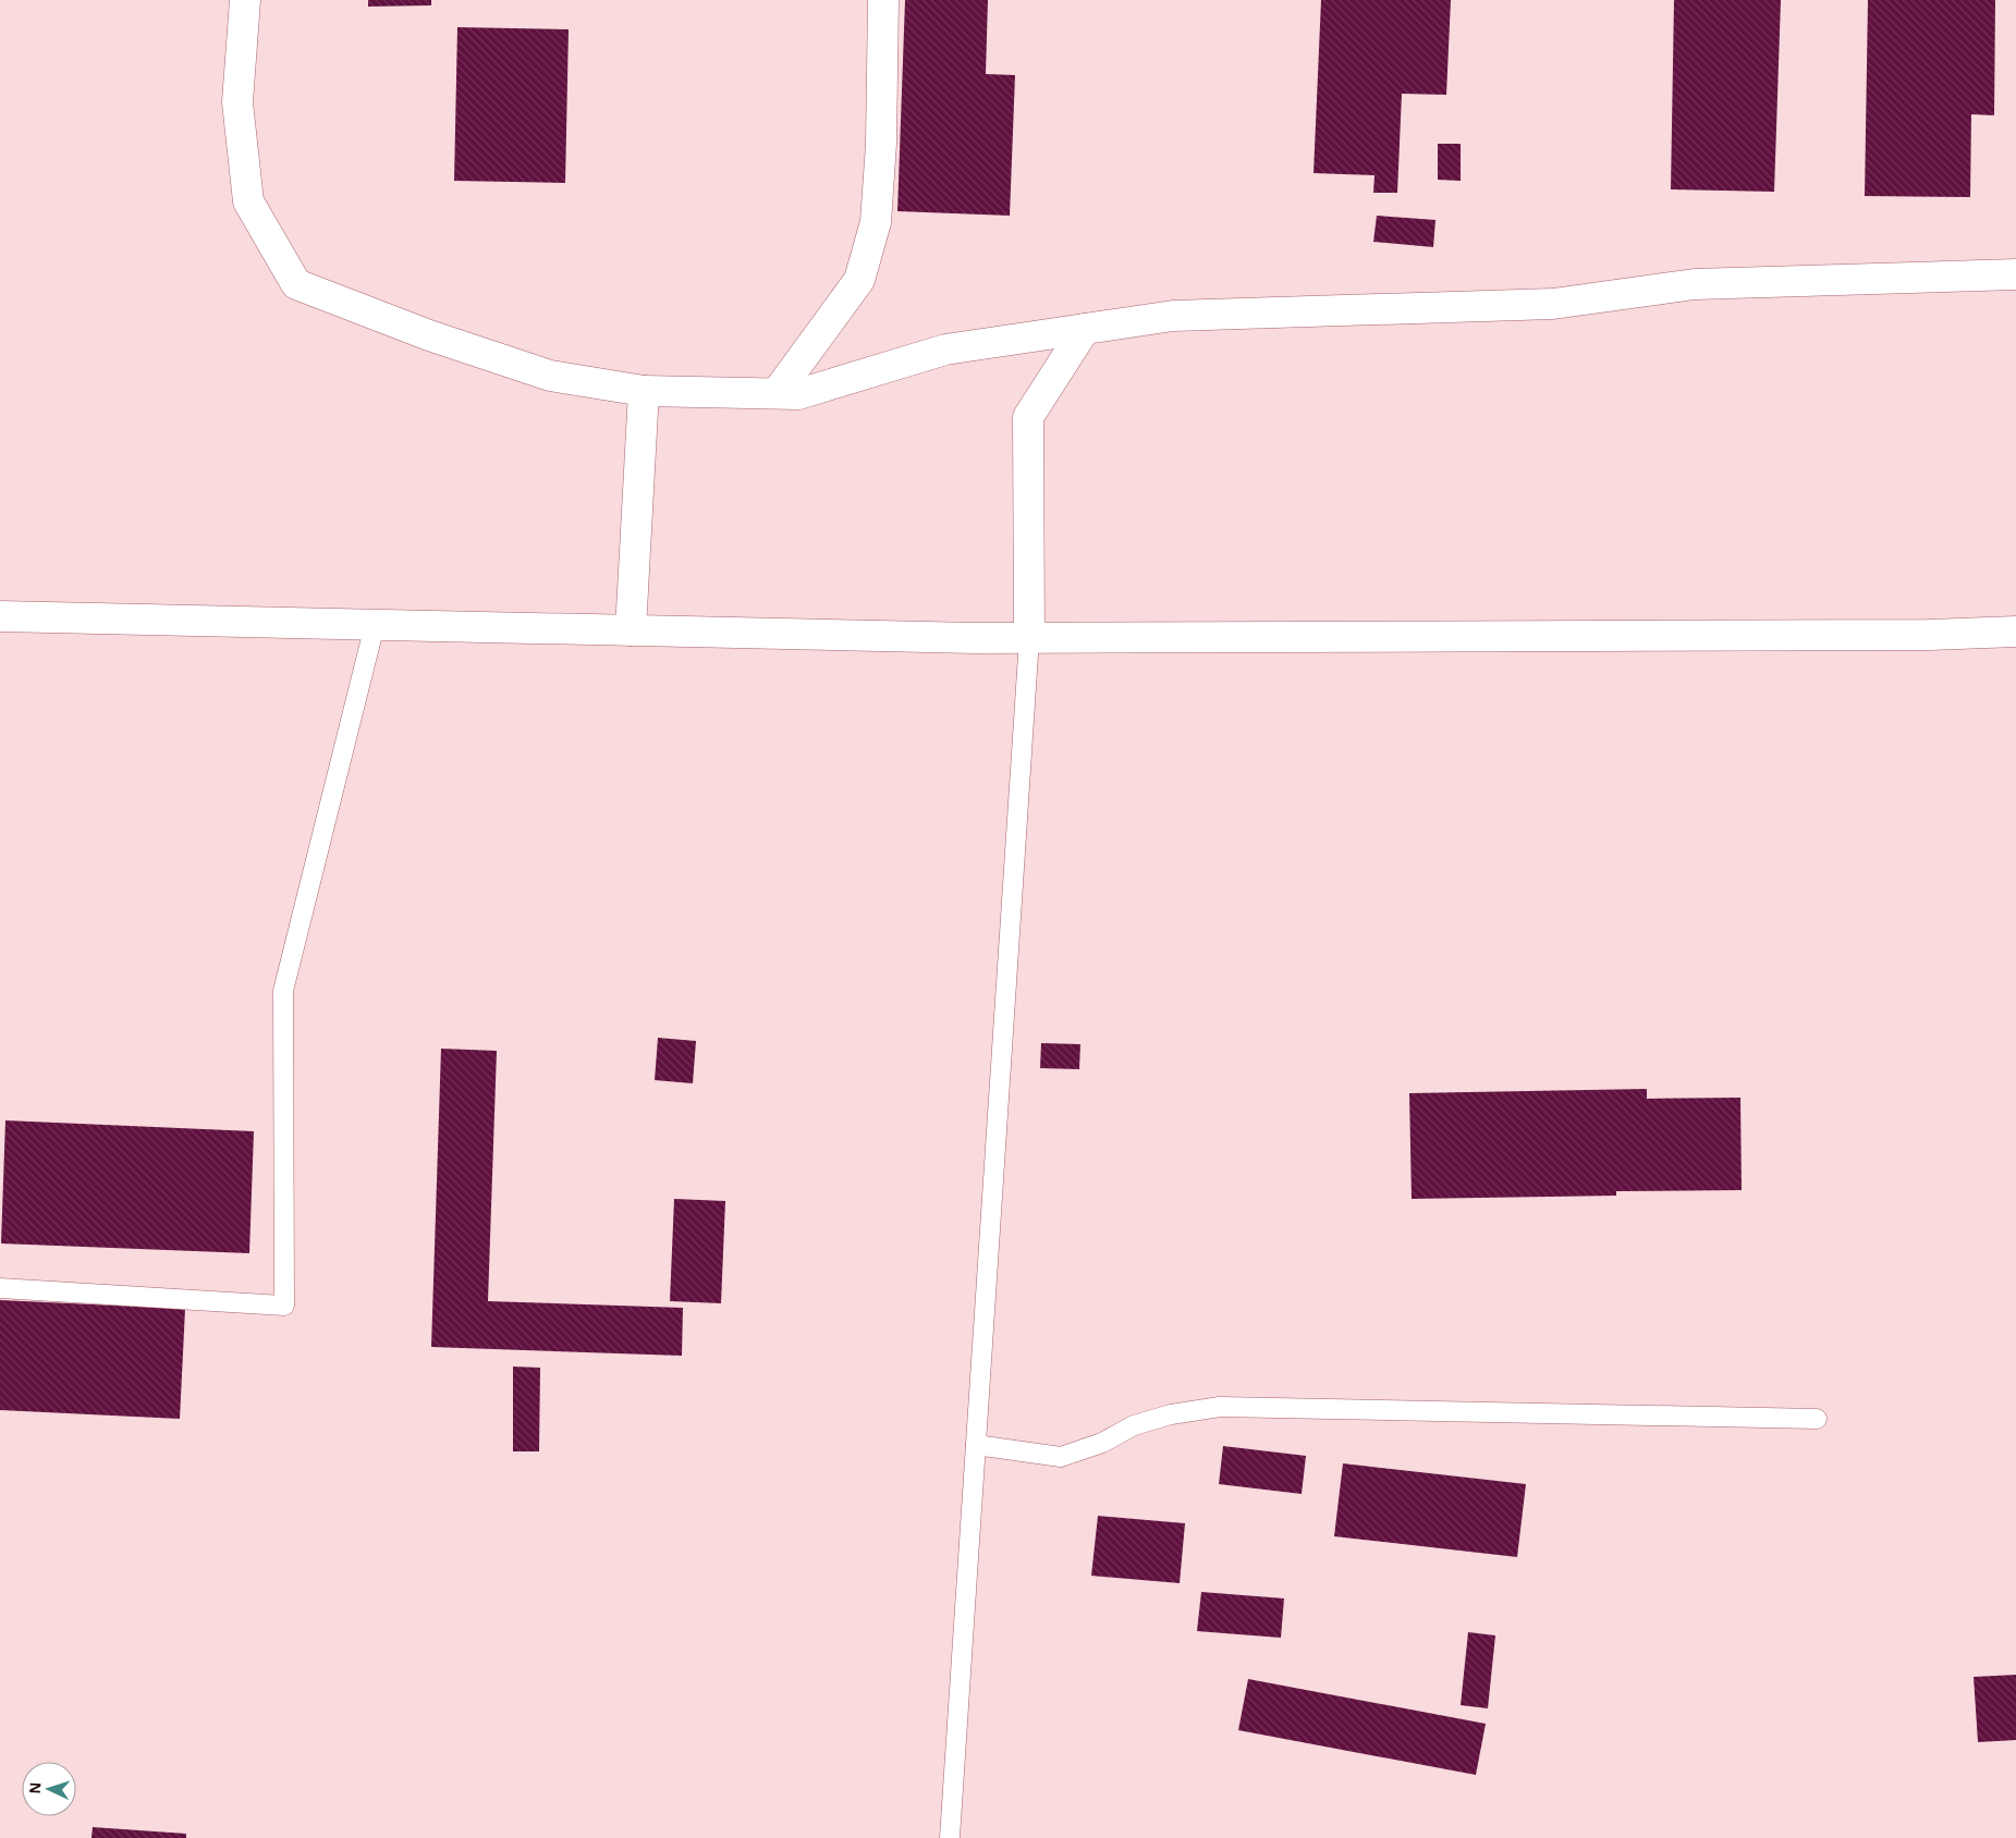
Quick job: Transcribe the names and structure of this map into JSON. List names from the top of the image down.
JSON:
{
  "north": "left"
}
